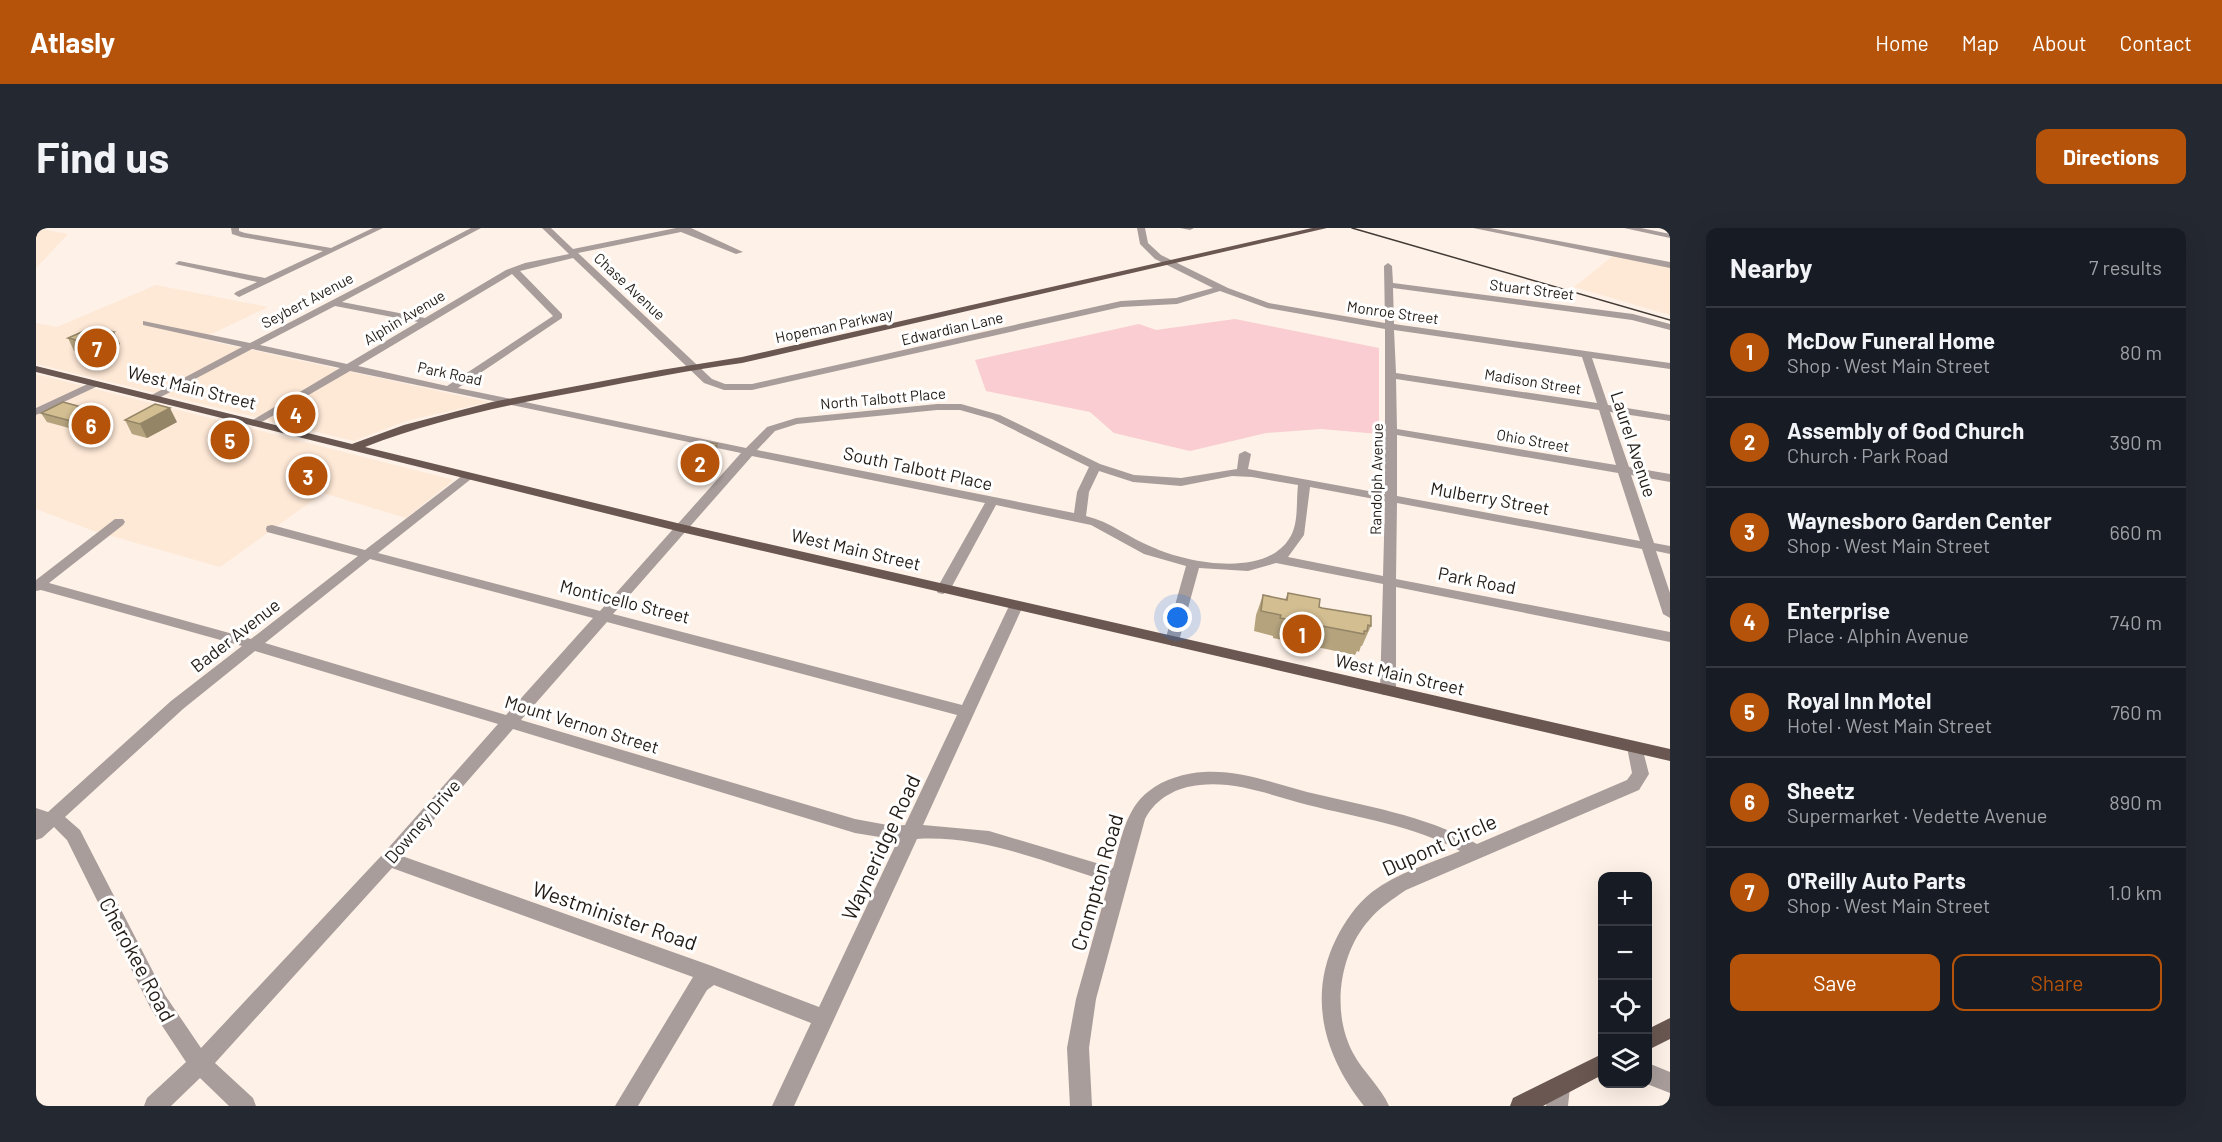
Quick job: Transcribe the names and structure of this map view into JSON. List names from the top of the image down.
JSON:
{
  "streets": {
    "main road": ["Hopeman Parkway", "West Main Street"],
    "street": [
      "Chase Avenue",
      "Stuart Street",
      "Seybert Avenue",
      "Monroe Street",
      "Alphin Avenue",
      "Edwardian Lane",
      "Park Road",
      "Madison Street",
      "North Talbott Place",
      "Ohio Street",
      "Laurel Avenue",
      "South Talbott Place",
      "Randolph Avenue",
      "Mulberry Street",
      "Monticello Street",
      "Bader Avenue",
      "Mount Vernon Street",
      "Downey Drive",
      "Dupont Circle",
      "Wayneridge Road",
      "Crompton Road",
      "Westminister Road",
      "Cherokee Road"
    ]
  },
  "crossings": [
    ["Chase Avenue", "Alphin Avenue"],
    ["Chase Avenue", "Hopeman Parkway"],
    ["Chase Avenue", "Edwardian Lane"],
    ["Stuart Street", "Randolph Avenue"],
    ["Seybert Avenue", "Park Road"],
    ["Seybert Avenue", "West Main Street"],
    ["Monroe Street", "Hopeman Parkway"],
    ["Monroe Street", "Edwardian Lane"],
    ["Monroe Street", "Laurel Avenue"],
    ["Monroe Street", "Randolph Avenue"],
    ["Alphin Avenue", "Park Road"],
    ["Alphin Avenue", "West Main Street"],
    ["Hopeman Parkway", "Edwardian Lane"],
    ["Park Road", "North Talbott Place"],
    ["Park Road", "South Talbott Place"],
    ["Park Road", "Randolph Avenue"],
    ["Park Road", "Downey Drive"],
    ["Madison Street", "Laurel Avenue"],
    ["Madison Street", "Randolph Avenue"],
    ["West Main Street", "Randolph Avenue"],
    ["West Main Street", "Bader Avenue"],
    ["West Main Street", "Downey Drive"],
    ["West Main Street", "Dupont Circle"],
    ["West Main Street", "Wayneridge Road"],
    ["North Talbott Place", "South Talbott Place"],
    ["North Talbott Place", "Mulberry Street"],
    ["North Talbott Place", "Downey Drive"],
    ["Ohio Street", "Laurel Avenue"],
    ["Ohio Street", "Randolph Avenue"],
    ["Laurel Avenue", "Mulberry Street"],
    ["South Talbott Place", "Downey Drive"],
    ["Randolph Avenue", "Mulberry Street"],
    ["Monticello Street", "Bader Avenue"],
    ["Monticello Street", "Downey Drive"],
    ["Monticello Street", "Wayneridge Road"],
    ["Bader Avenue", "Mount Vernon Street"],
    ["Bader Avenue", "Cherokee Road"],
    ["Mount Vernon Street", "Downey Drive"],
    ["Mount Vernon Street", "Wayneridge Road"],
    ["Mount Vernon Street", "Crompton Road"],
    ["Downey Drive", "Westminister Road"],
    ["Downey Drive", "Cherokee Road"],
    ["Dupont Circle", "Crompton Road"],
    ["Wayneridge Road", "Westminister Road"]
  ],
  "page": {
    "header": "Atlasly",
    "nav": [
      "Home",
      "Map",
      "About",
      "Contact"
    ],
    "buttons": [
      "Directions",
      ["Save", "Share"]
    ],
    "title": "Find us",
    "heading": ["Nearby", "7 results"],
    "list": [
      {
        "mark": "1",
        "name": "McDow Funeral Home",
        "note": "Shop · West Main Street",
        "value": "80 m"
      },
      {
        "mark": "2",
        "name": "Assembly of God Church",
        "note": "Church · Park Road",
        "value": "390 m"
      },
      {
        "mark": "3",
        "name": "Waynesboro Garden Center",
        "note": "Shop · West Main Street",
        "value": "660 m"
      },
      {
        "mark": "4",
        "name": "Enterprise",
        "note": "Place · Alphin Avenue",
        "value": "740 m"
      },
      {
        "mark": "5",
        "name": "Royal Inn Motel",
        "note": "Hotel · West Main Street",
        "value": "760 m"
      },
      {
        "mark": "6",
        "name": "Sheetz",
        "note": "Supermarket · Vedette Avenue",
        "value": "890 m"
      },
      {
        "mark": "7",
        "name": "O'Reilly Auto Parts",
        "note": "Shop · West Main Street",
        "value": "1.0 km"
      }
    ],
    "pins": [
      "7",
      "4",
      "6",
      "5",
      "2",
      "3",
      "1"
    ],
    "map_buttons": ["+", "−"]
  }
}
